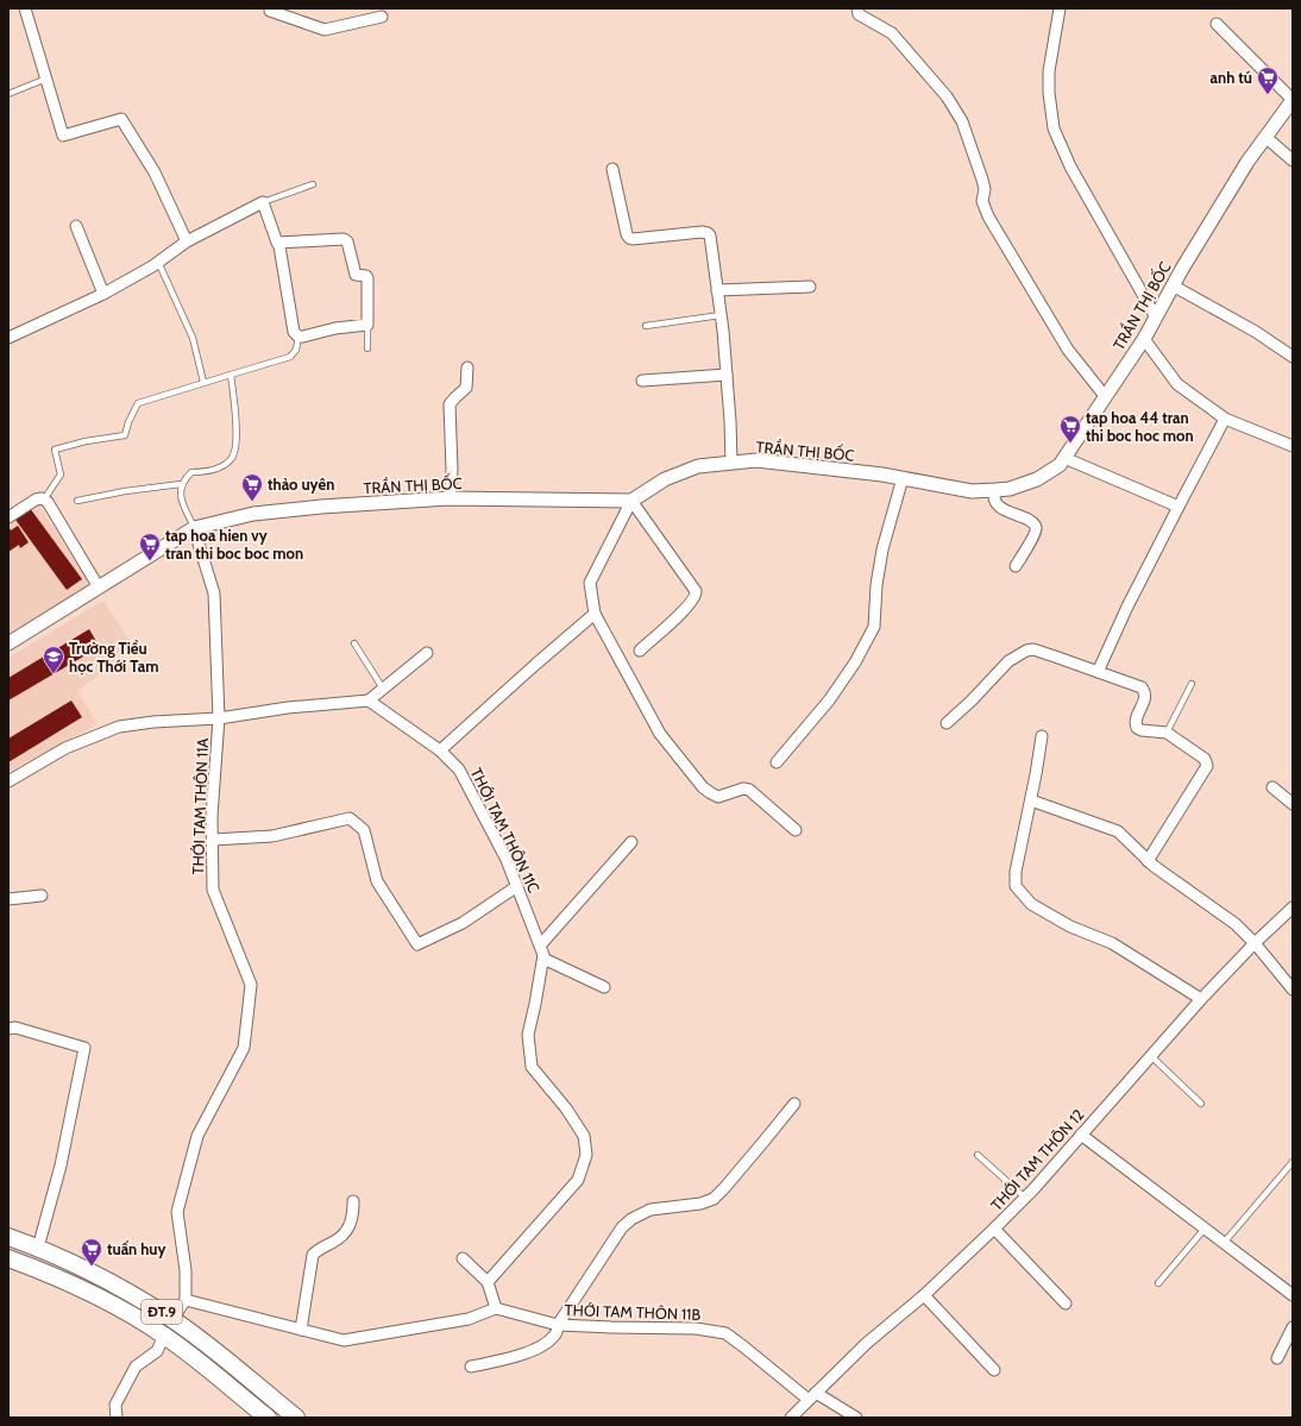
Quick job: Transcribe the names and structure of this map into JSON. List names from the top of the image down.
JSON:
{
  "streets": {
    "main road": ["ĐT.9"],
    "street": [
      "TRẦN THỊ BỐC",
      "THỚI TAM THÔN 11A",
      "THỚI TAM THÔN 11C",
      "THỚI TAM THÔN 12",
      "THỚI TAM THÔN 11B"
    ]
  },
  "crossings": [
    ["TRẦN THỊ BỐC", "THỚI TAM THÔN 11A"],
    ["THỚI TAM THÔN 12", "THỚI TAM THÔN 11B"]
  ],
  "places": {
    "supermarket": [
      "anh tú",
      "tap hoa 44 tran thi boc hoc mon",
      "thảo uyên",
      "tap hoa hien vy tran thi boc boc mon",
      "tuấn huy"
    ],
    "school or university": ["Trường Tiểu học Thới Tam"]
  }
}
